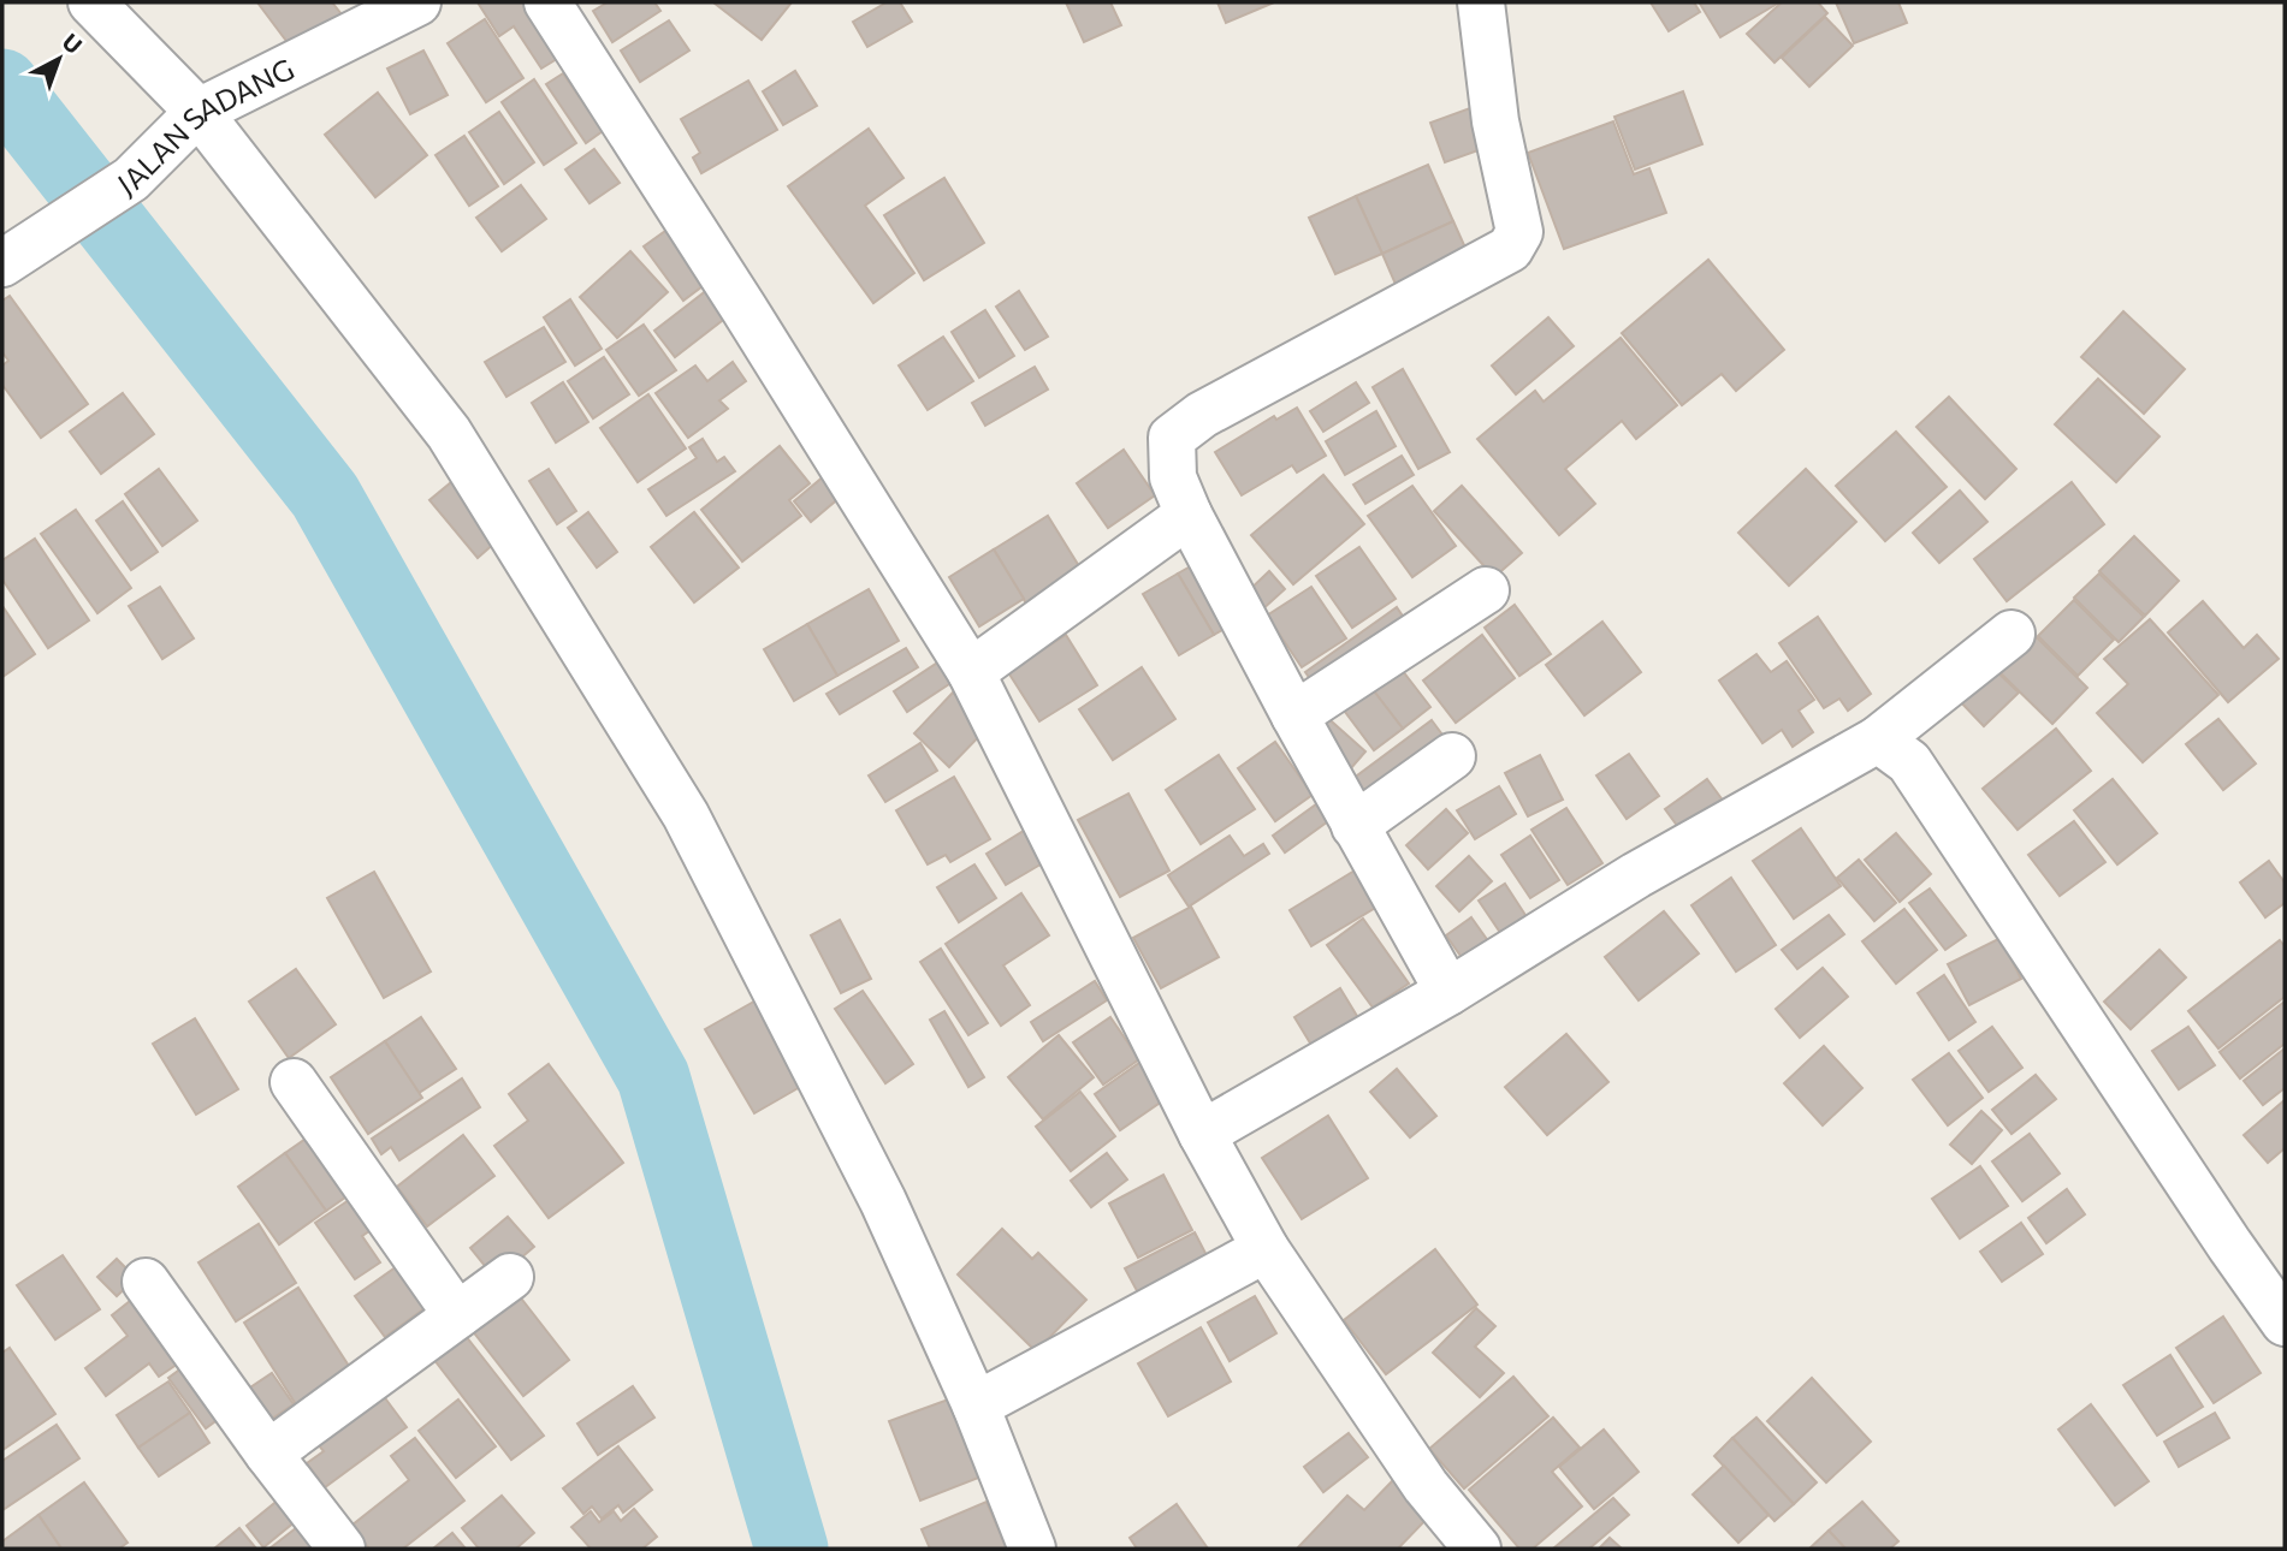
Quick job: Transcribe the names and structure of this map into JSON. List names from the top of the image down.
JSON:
{
  "streets": {
    "street": ["JALAN SADANG"]
  },
  "north": "top right"
}
